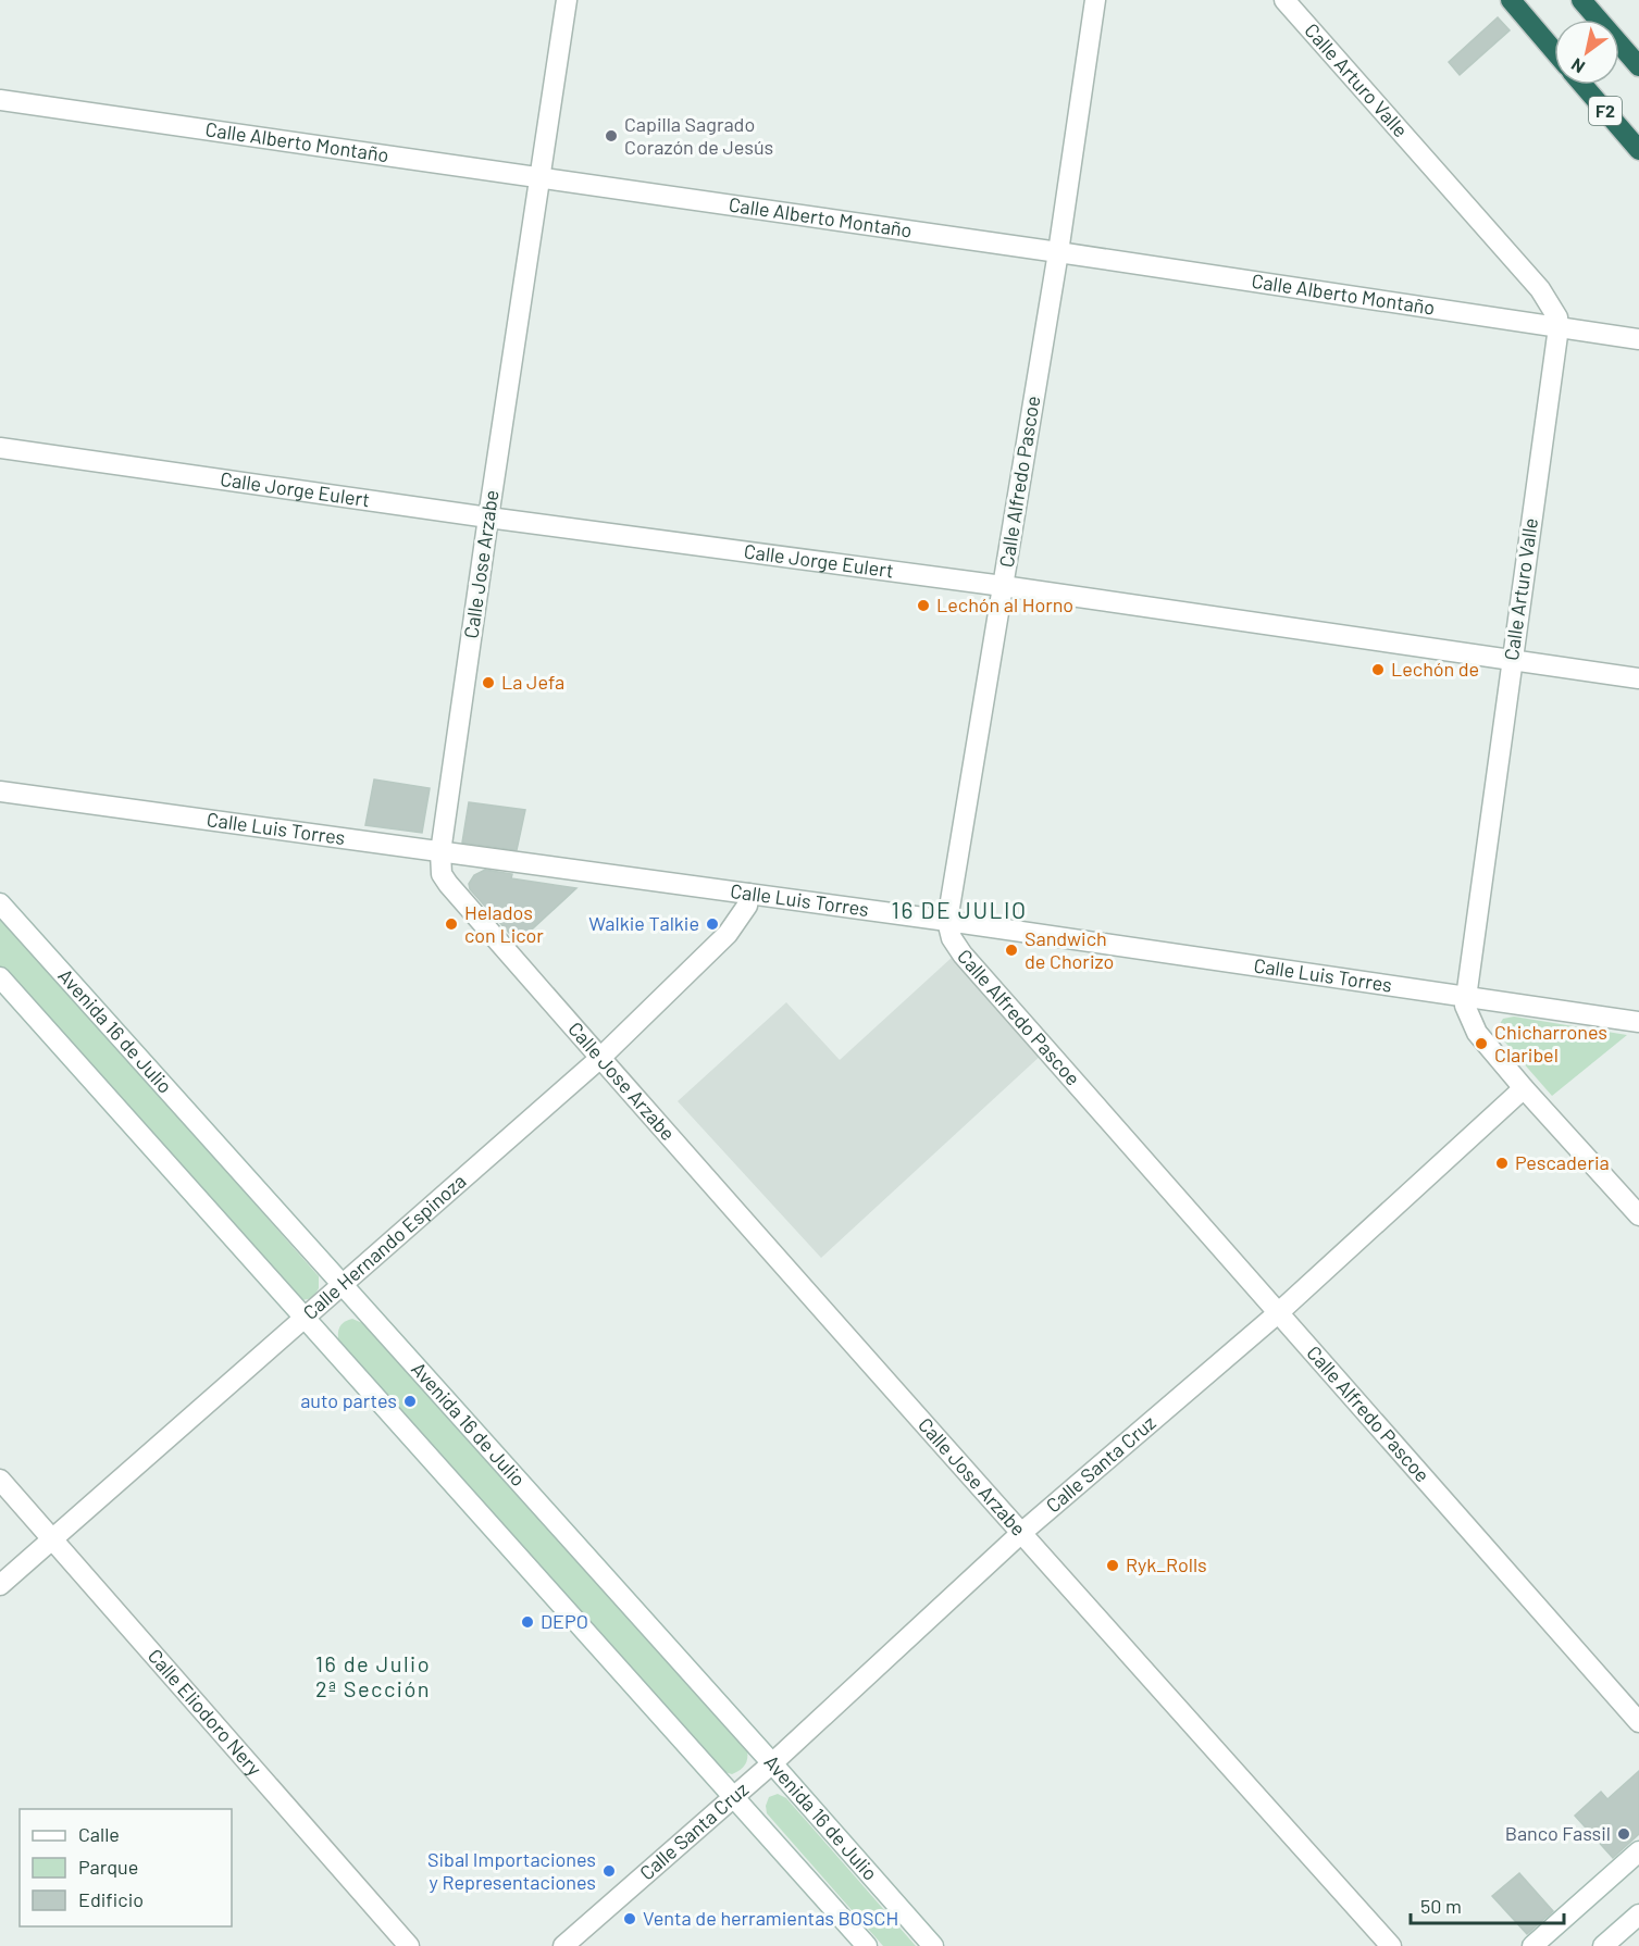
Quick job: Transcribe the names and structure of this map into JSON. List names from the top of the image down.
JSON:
{
  "streets": {
    "highway": ["F2"],
    "street": [
      "Calle Arturo Valle",
      "Calle Alberto Montaño",
      "Calle Alfredo Pascoe",
      "Calle Jorge Eulert",
      "Calle Jose Arzabe",
      "Calle Luis Torres",
      "Avenida 16 de Julio",
      "Calle Hernando Espinoza",
      "Calle Santa Cruz",
      "Calle Eliodoro Nery"
    ]
  },
  "crossings": [
    ["Calle Arturo Valle", "Calle Alberto Montaño"],
    ["Calle Arturo Valle", "Calle Jorge Eulert"],
    ["Calle Arturo Valle", "Calle Luis Torres"],
    ["Calle Arturo Valle", "Calle Santa Cruz"],
    ["Calle Alberto Montaño", "Calle Alfredo Pascoe"],
    ["Calle Alberto Montaño", "Calle Jose Arzabe"],
    ["Calle Alfredo Pascoe", "Calle Jorge Eulert"],
    ["Calle Alfredo Pascoe", "Calle Luis Torres"],
    ["Calle Alfredo Pascoe", "Calle Santa Cruz"],
    ["Calle Jorge Eulert", "Calle Jose Arzabe"],
    ["Calle Jose Arzabe", "Calle Luis Torres"],
    ["Calle Jose Arzabe", "Calle Hernando Espinoza"],
    ["Calle Jose Arzabe", "Calle Santa Cruz"],
    ["Calle Luis Torres", "Calle Hernando Espinoza"],
    ["Avenida 16 de Julio", "Calle Hernando Espinoza"],
    ["Avenida 16 de Julio", "Calle Santa Cruz"],
    ["Calle Hernando Espinoza", "Calle Eliodoro Nery"]
  ],
  "districts": ["16 DE JULIO", "16 de Julio 2ª Sección"],
  "places": [
    "Capilla Sagrado Corazón de Jesús",
    "Lechón al Horno",
    "Lechón de",
    "La Jefa",
    "Helados con Licor",
    "Walkie Talkie",
    "Sandwich de Chorizo",
    "Chicharrones Claribel",
    "Pescaderia",
    "auto partes",
    "Ryk_Rolls",
    "DEPO",
    "Banco Fassil",
    "Sibal Importaciones y Representaciones",
    "Venta de herramientas BOSCH"
  ],
  "legend": ["Calle", "Parque", "Edificio"],
  "scale_bar": "50 m",
  "north": "bottom left"
}
